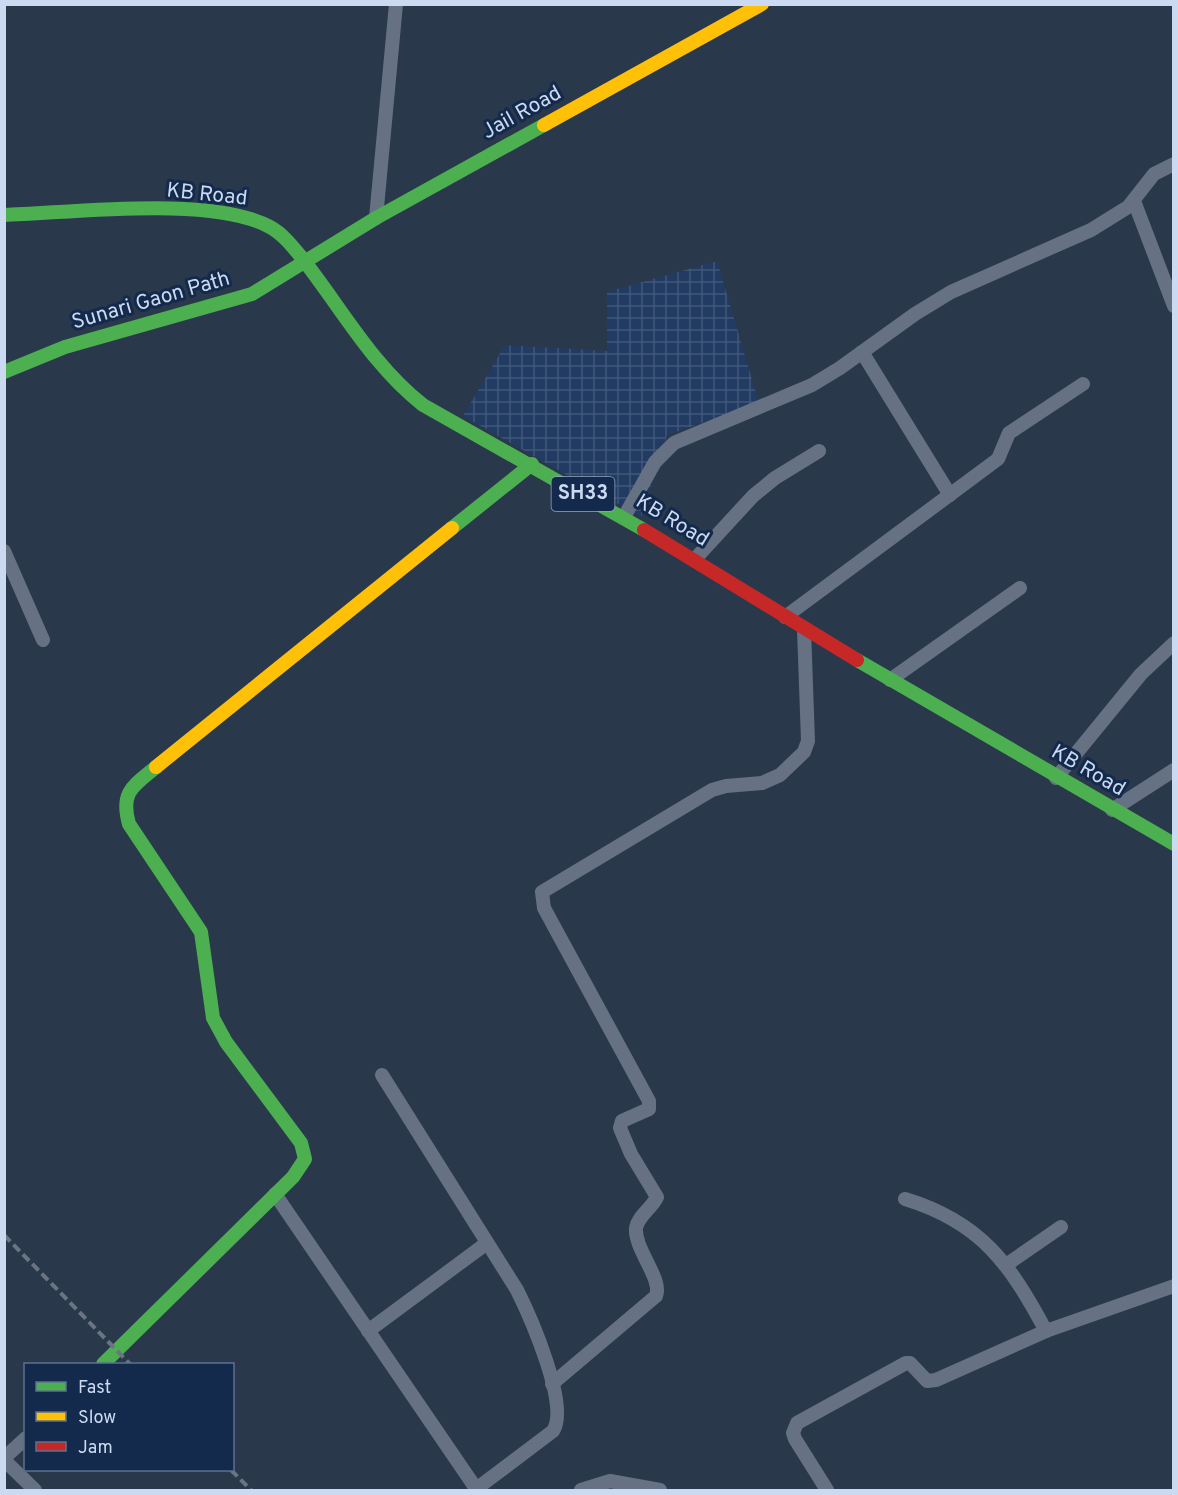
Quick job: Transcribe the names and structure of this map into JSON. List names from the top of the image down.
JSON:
{
  "streets": {
    "main road": [
      "Jail Road",
      "KB Road",
      "Sunari Gaon Path",
      "SH33"
    ]
  },
  "crossings": [
    ["Jail Road", "KB Road"],
    ["Jail Road", "Sunari Gaon Path"],
    ["KB Road", "Sunari Gaon Path"]
  ],
  "legend": ["Fast", "Slow", "Jam"]
}
